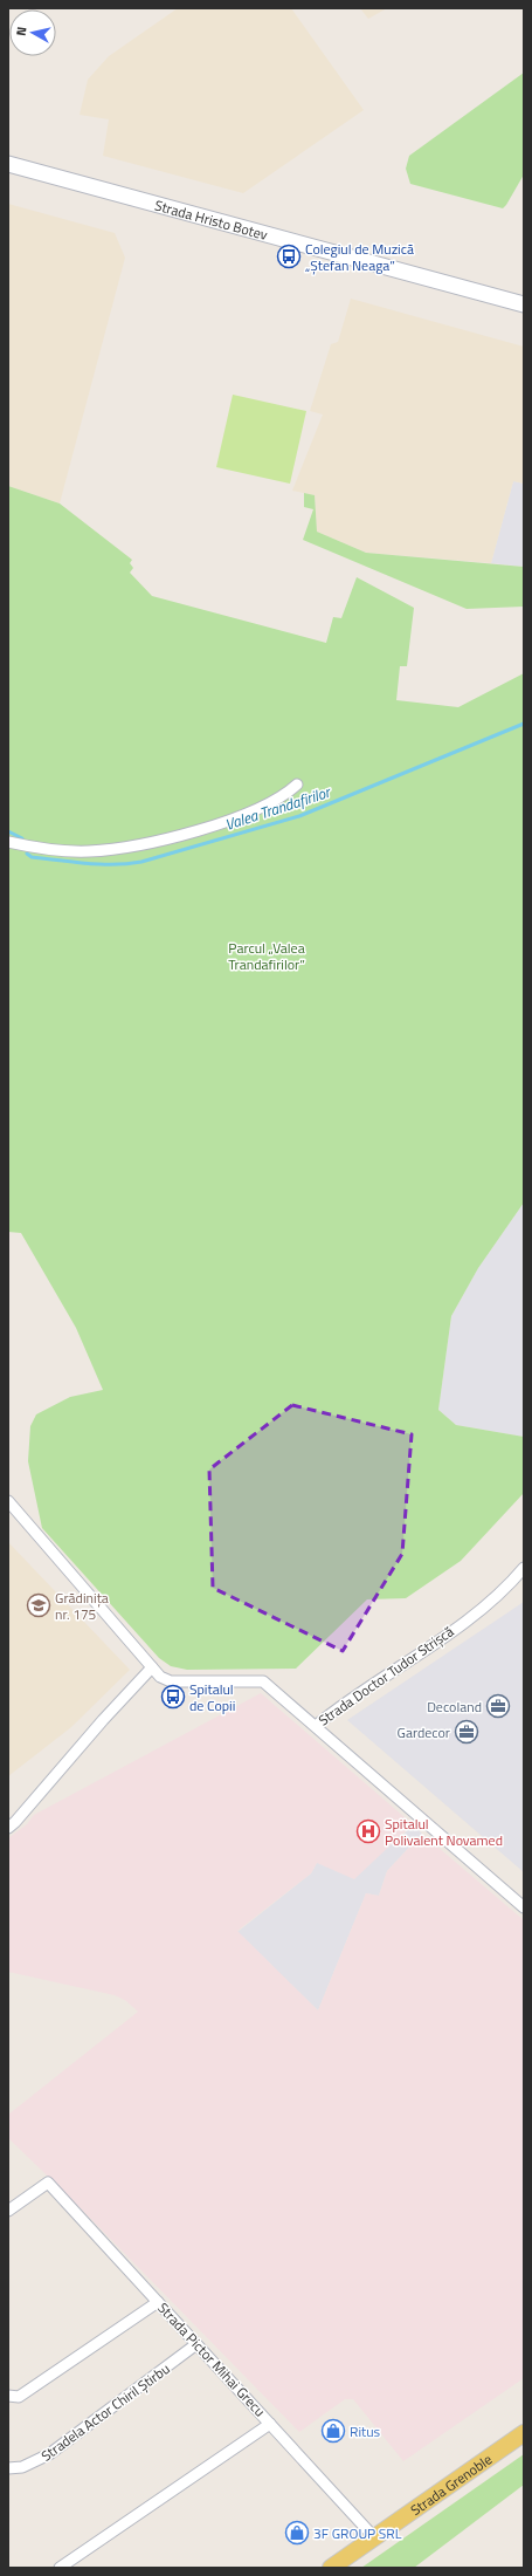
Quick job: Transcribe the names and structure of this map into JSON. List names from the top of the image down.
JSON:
{
  "streets": {
    "main road": ["Strada Hristo Botev", "Strada Grenoble"],
    "street": ["Strada Doctor Tudor Strișcă", "Strada Pictor Mihai Grecu", "Stradela Actor Chiril Știrbu"]
  },
  "crossings": [
    ["Strada Pictor Mihai Grecu", "Stradela Actor Chiril Știrbu"],
    ["Strada Pictor Mihai Grecu", "Strada Grenoble"]
  ],
  "water": ["Valea Trandafirilor"],
  "parks": ["Parcul „Valea Trandafirilor”"],
  "places": {
    "bus stop": ["Colegiul de Muzică „Ștefan Neaga”", "Spitalul de Copii"],
    "school or university": ["Grădinița nr. 175"],
    "office": ["Decoland", "Gardecor"],
    "hospital": ["Spitalul Polivalent Novamed"],
    "shop": ["Ritus", "3F GROUP SRL"]
  },
  "north": "left"
}
